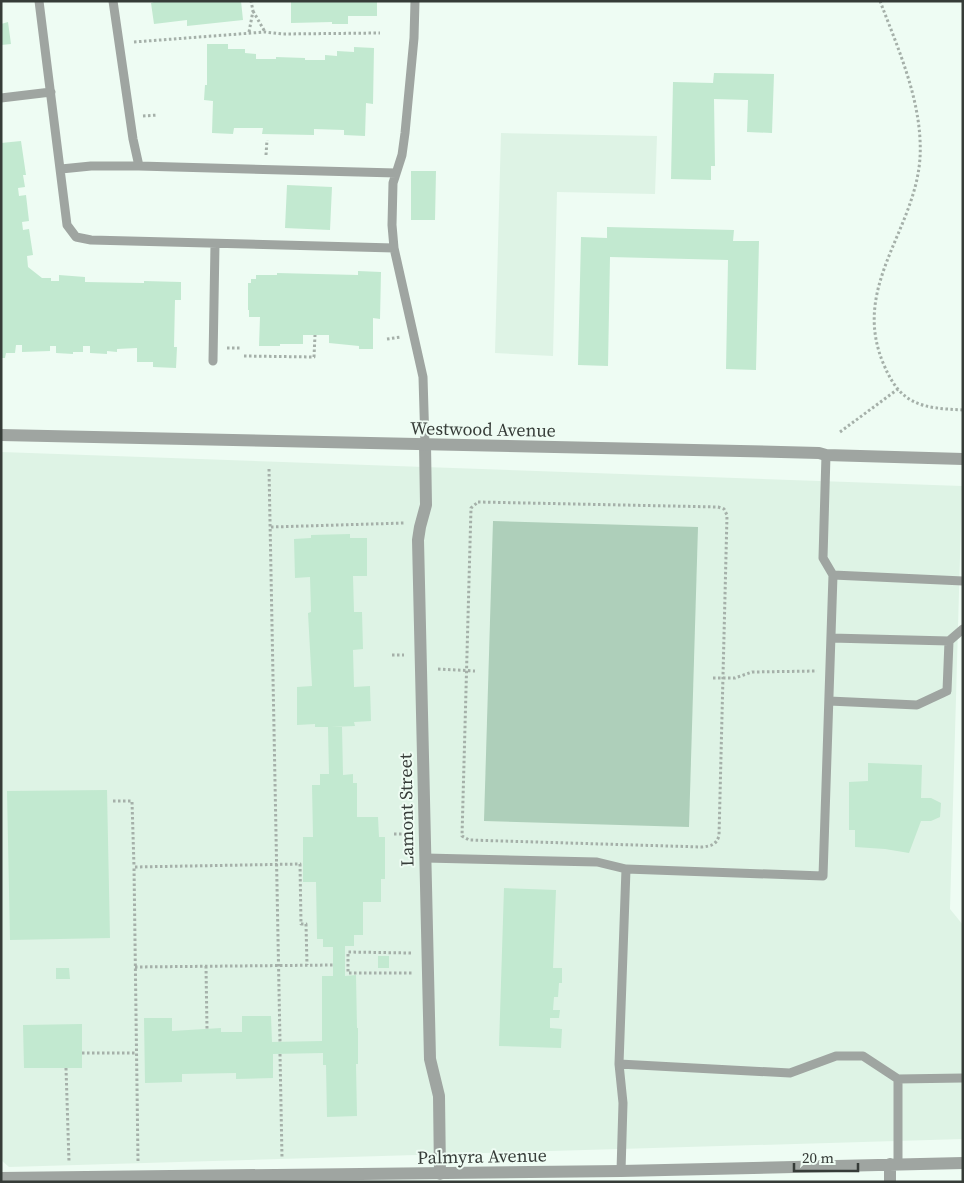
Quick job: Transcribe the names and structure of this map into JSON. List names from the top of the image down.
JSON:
{
  "streets": {
    "street": ["Westwood Avenue", "Lamont Street", "Palmyra Avenue"]
  },
  "crossings": [
    ["Westwood Avenue", "Lamont Street"],
    ["Lamont Street", "Palmyra Avenue"]
  ],
  "scale_bar": "20 m"
}
